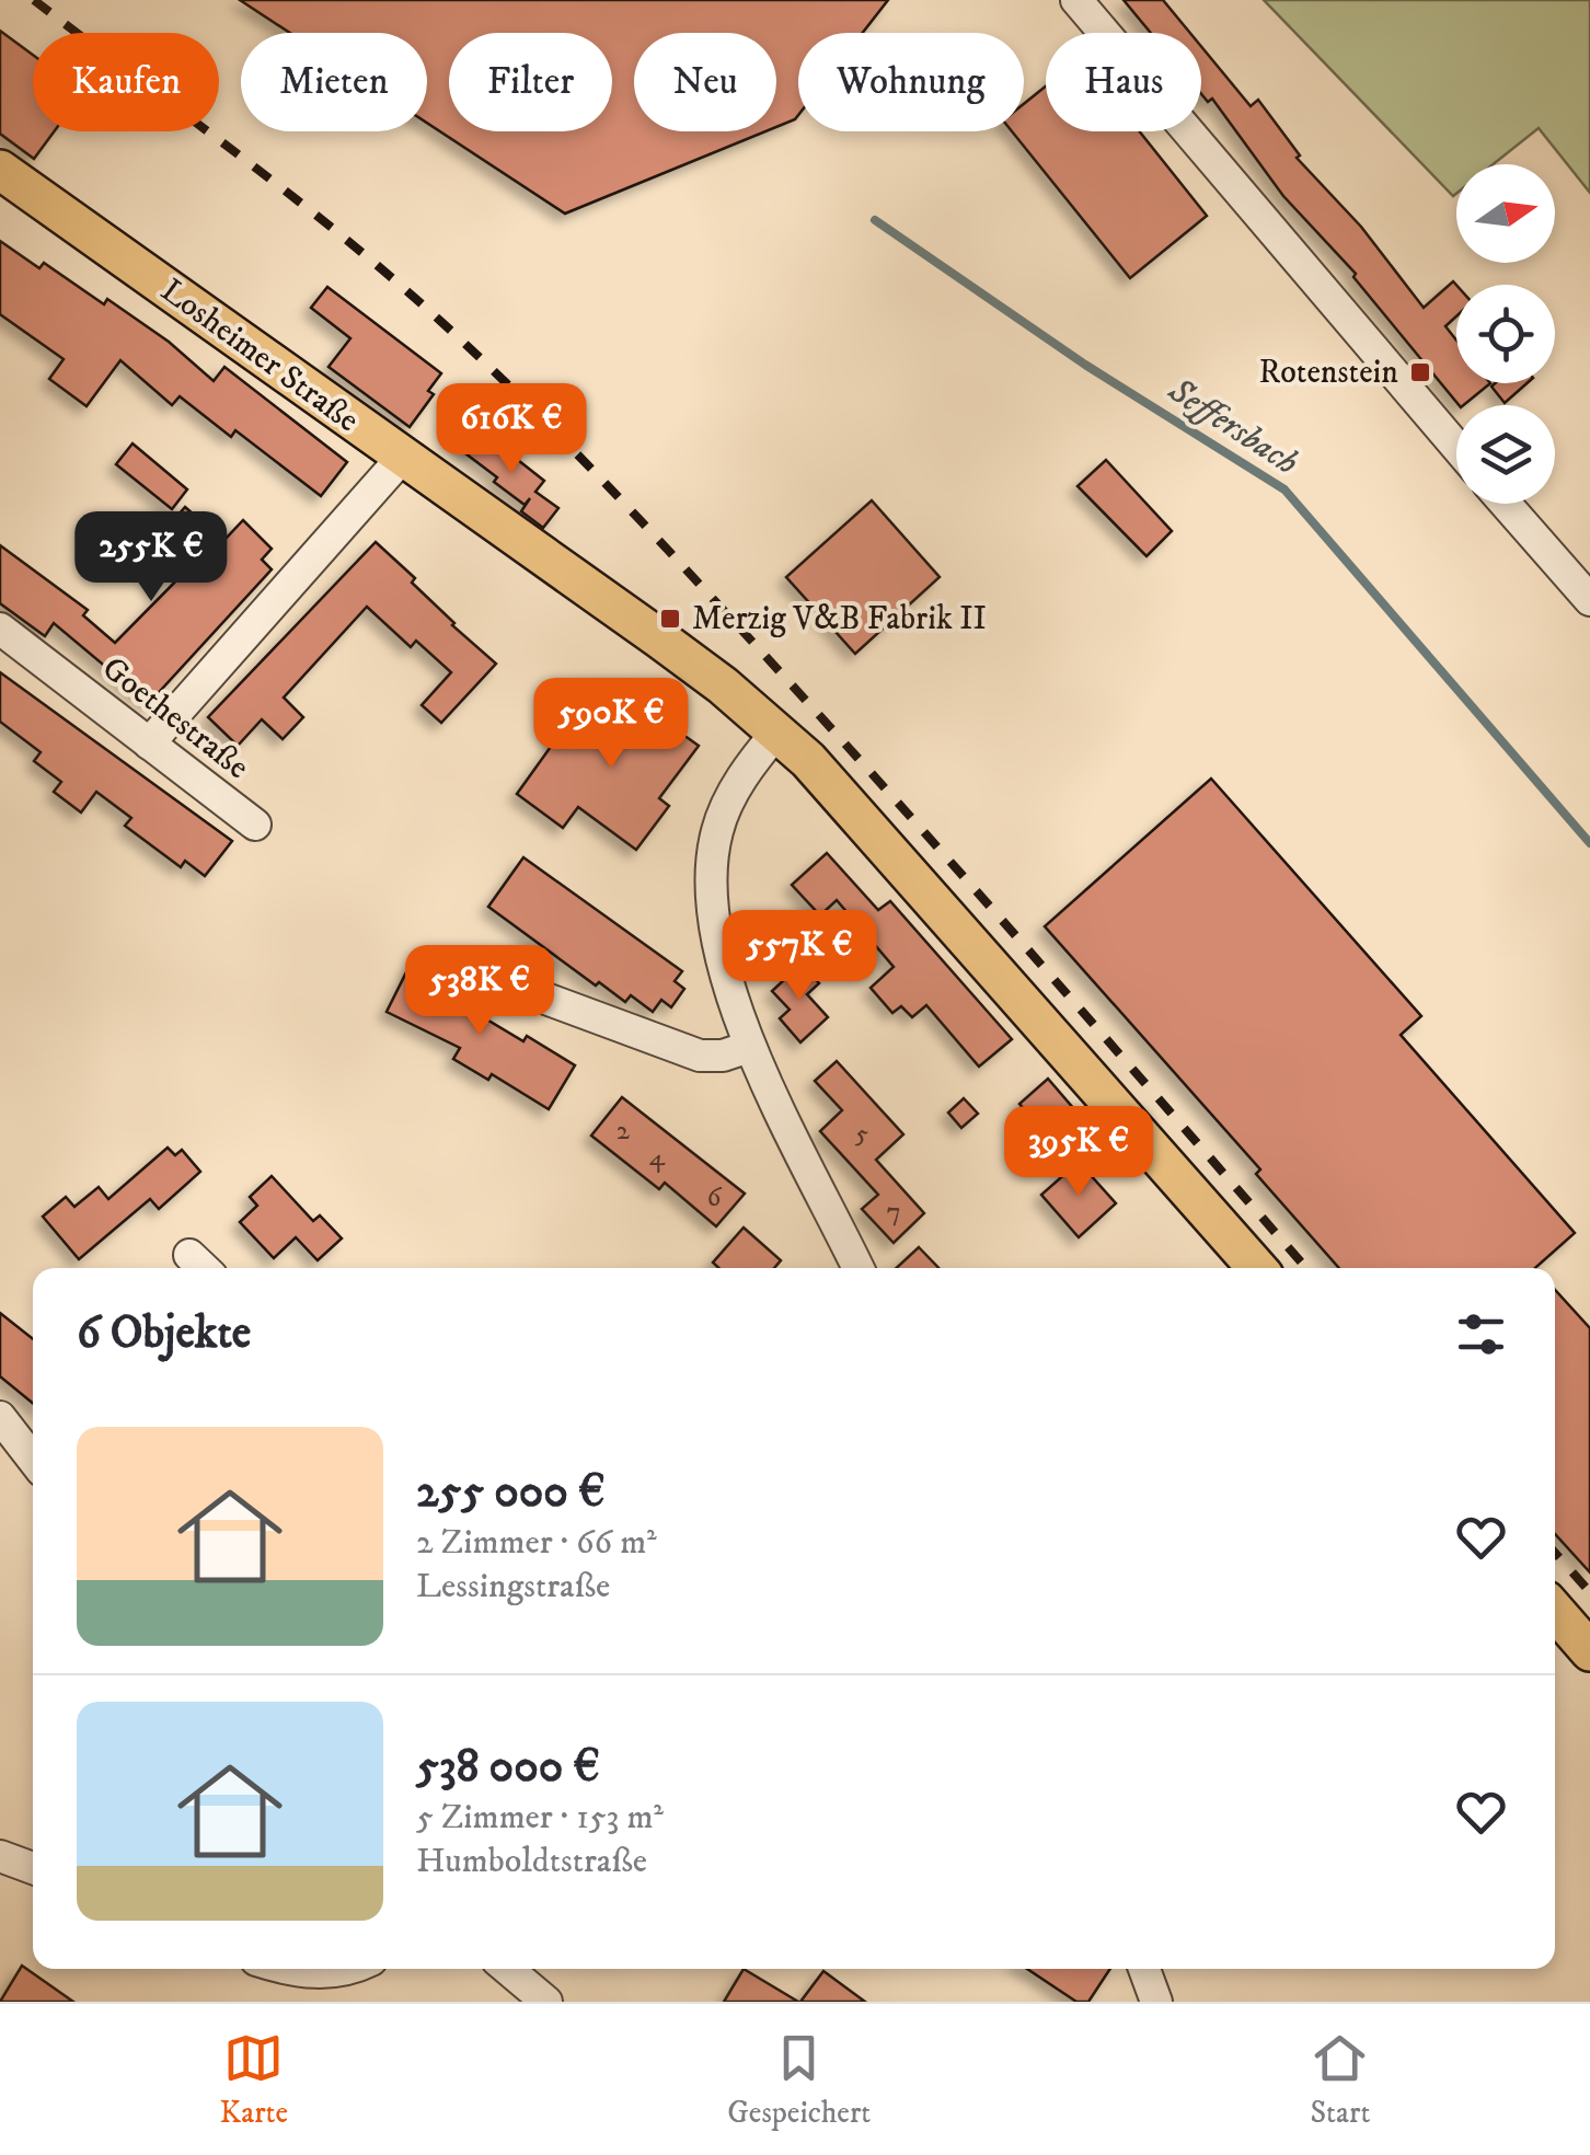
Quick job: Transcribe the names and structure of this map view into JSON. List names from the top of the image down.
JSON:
{
  "streets": {
    "main road": ["Losheimer Straße"],
    "street": ["Goethestraße"]
  },
  "water": ["Seffersbach"],
  "places": {
    "transit": ["Rotenstein", "Merzig V&B Fabrik II"]
  },
  "house_numbers": [
    "2",
    "5",
    "4",
    "6",
    "7"
  ],
  "north": "right",
  "page": {
    "chip": [
      "Kaufen",
      "Mieten",
      "Filter",
      "Neu",
      "Wohnung",
      "Haus"
    ],
    "price": [
      "616K €",
      "255K €",
      "590K €",
      "557K €",
      "538K €",
      "395K €"
    ],
    "heading": "6 Objekte",
    "list": [
      {
        "name": "255 000 €",
        "note": "2 Zimmer · 66 m² · Lessingstraße"
      },
      {
        "name": "538 000 €",
        "note": "5 Zimmer · 153 m² · Humboldtstraße"
      }
    ],
    "tabs": ["Karte", "Gespeichert", "Start"]
  }
}
